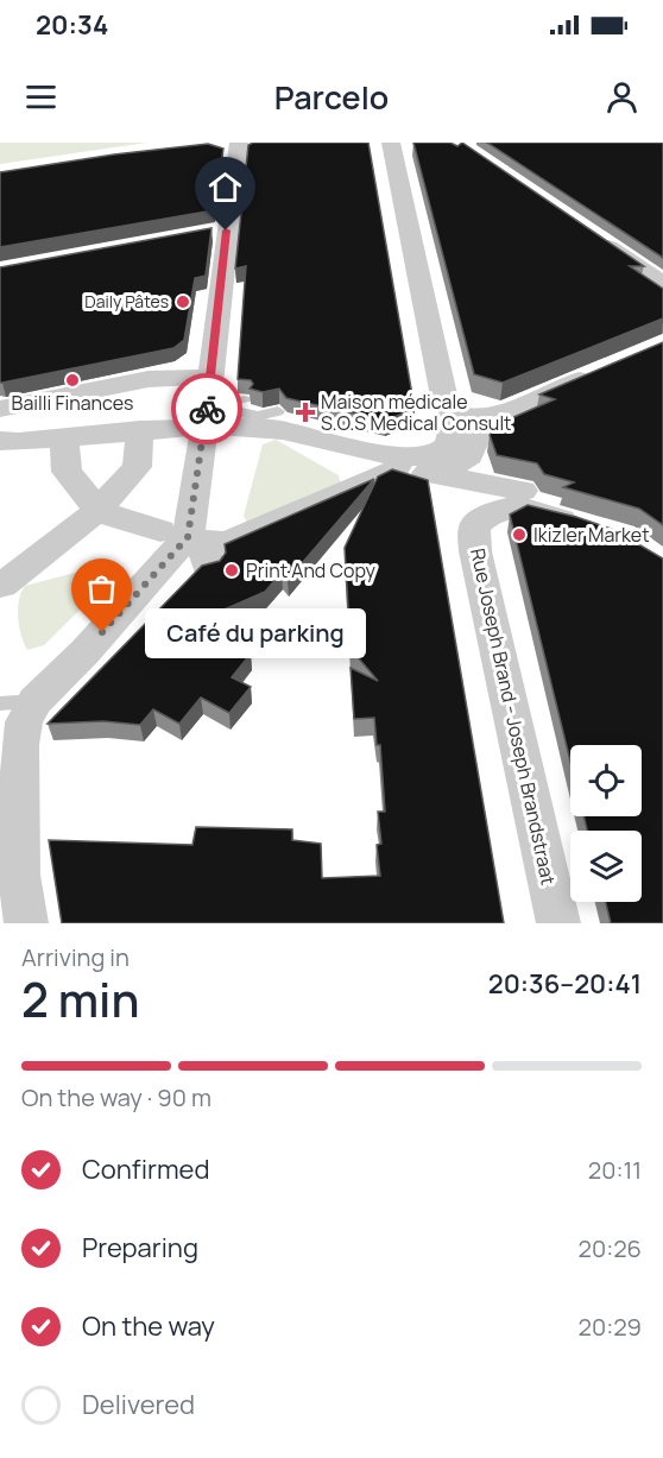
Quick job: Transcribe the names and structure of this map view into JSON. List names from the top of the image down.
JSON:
{
  "streets": {
    "street": ["Rue Joseph Brand - Joseph Brandstraat"]
  },
  "places": {
    "other": [
      "Daily Pâtes",
      "Bailli Finances",
      "Ikizler Market",
      "Print And Copy",
      "Café du parking"
    ],
    "health": ["Maison médicale S.O.S Medical Consult"]
  },
  "page": {
    "status": "20:34",
    "header": "Parcelo",
    "bubble": "Café du parking",
    "heading": ["2 min", "Arriving in", "20:36–20:41"],
    "bar": "On the way · 90 m",
    "list": [
      ["Confirmed", "20:11"],
      ["Preparing", "20:26"],
      ["On the way", "20:29"],
      "Delivered"
    ]
  }
}
